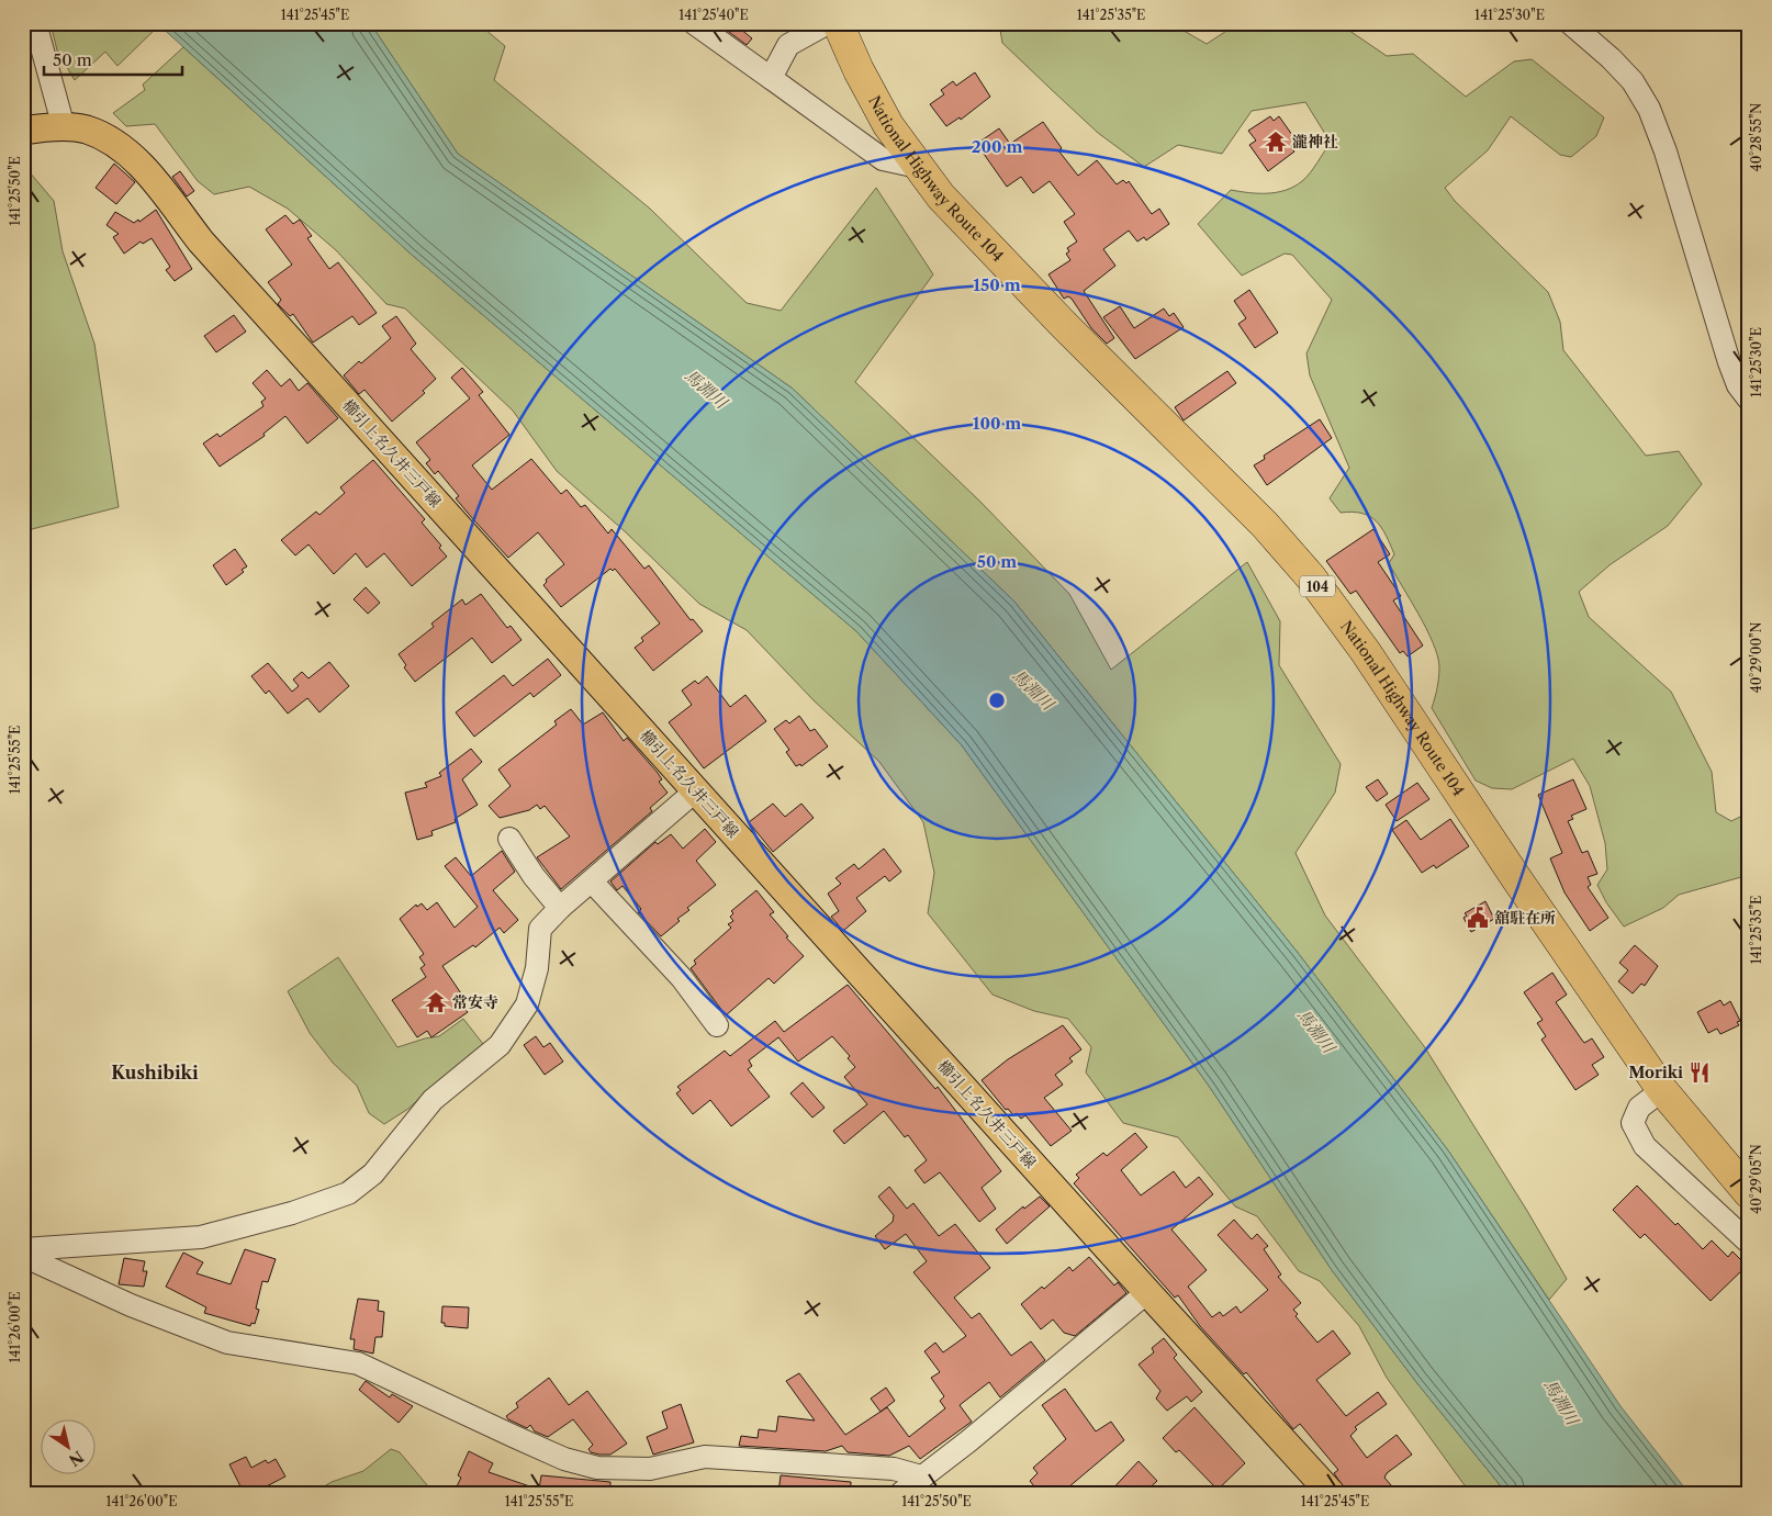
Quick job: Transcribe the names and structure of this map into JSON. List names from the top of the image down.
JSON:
{
  "streets": {
    "highway": ["National Highway Route 104", "104"],
    "main road": ["櫛引上名久井三戸線"]
  },
  "districts": ["Kushibiki"],
  "water": ["馬淵川"],
  "places": {
    "temple": ["瀧神社", "常安寺"],
    "public building": ["舘駐在所"],
    "restaurant": ["Moriki"]
  },
  "scale_bar": "50 m",
  "north": "bottom right",
  "coordinates": [
    "141°25'45\"E",
    "141°25'40\"E",
    "141°25'35\"E",
    "141°25'30\"E",
    "40°28'55\"N",
    "141°25'50\"E",
    "40°29'00\"N",
    "141°25'55\"E",
    "40°29'05\"N",
    "141°26'00\"E"
  ],
  "rings": [
    "200 m",
    "150 m",
    "100 m",
    "50 m"
  ]
}
